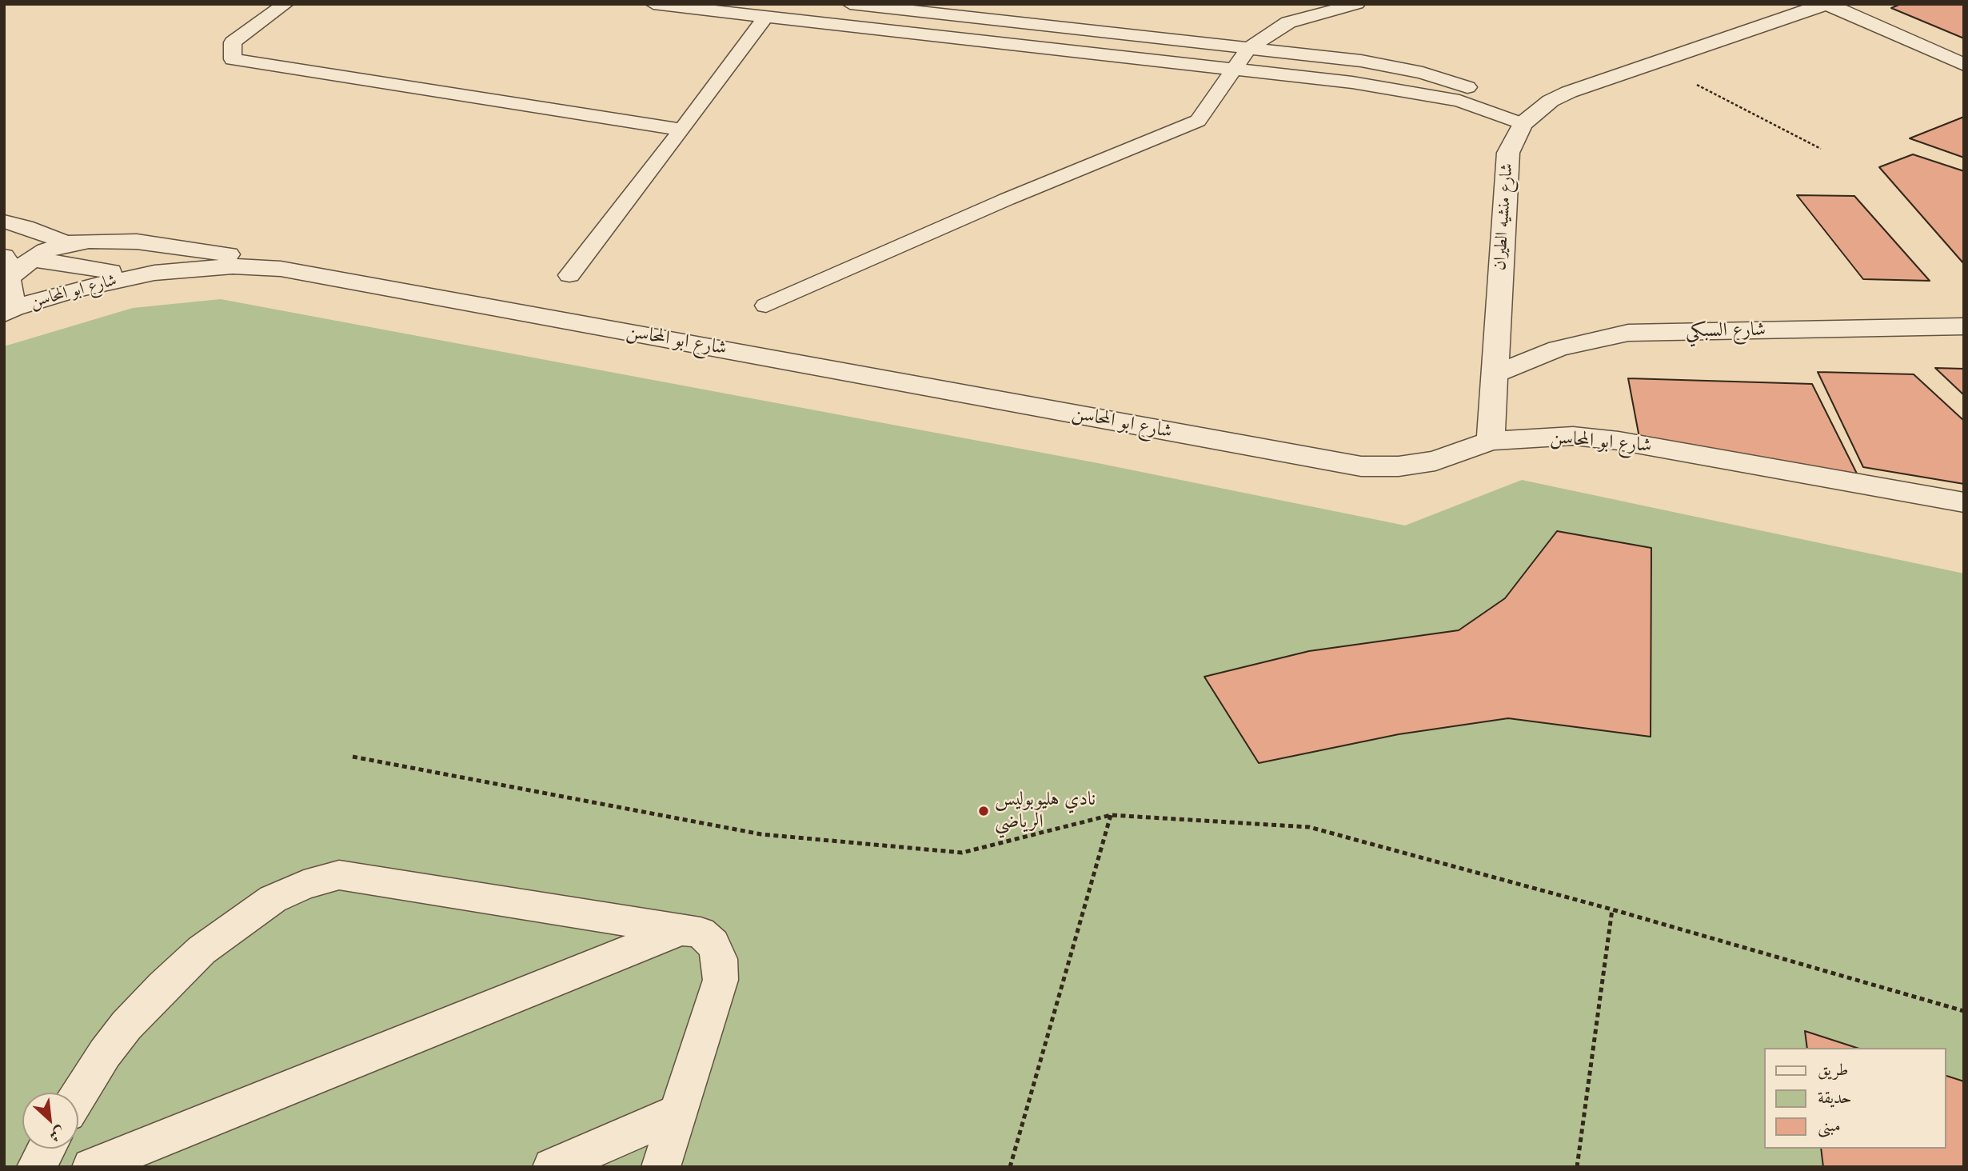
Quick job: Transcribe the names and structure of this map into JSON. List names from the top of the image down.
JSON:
{
  "streets": {
    "street": ["شارع منشيه الطيران", "شارع ابو المحاسن", "شارع السبكي"]
  },
  "crossings": [
    ["شارع منشيه الطيران", "شارع ابو المحاسن"],
    ["شارع منشيه الطيران", "شارع السبكي"]
  ],
  "places": ["نادي هليوبوليس الرياضي"],
  "legend": ["طريق", "حديقة", "مبنى"],
  "north": "bottom right"
}
